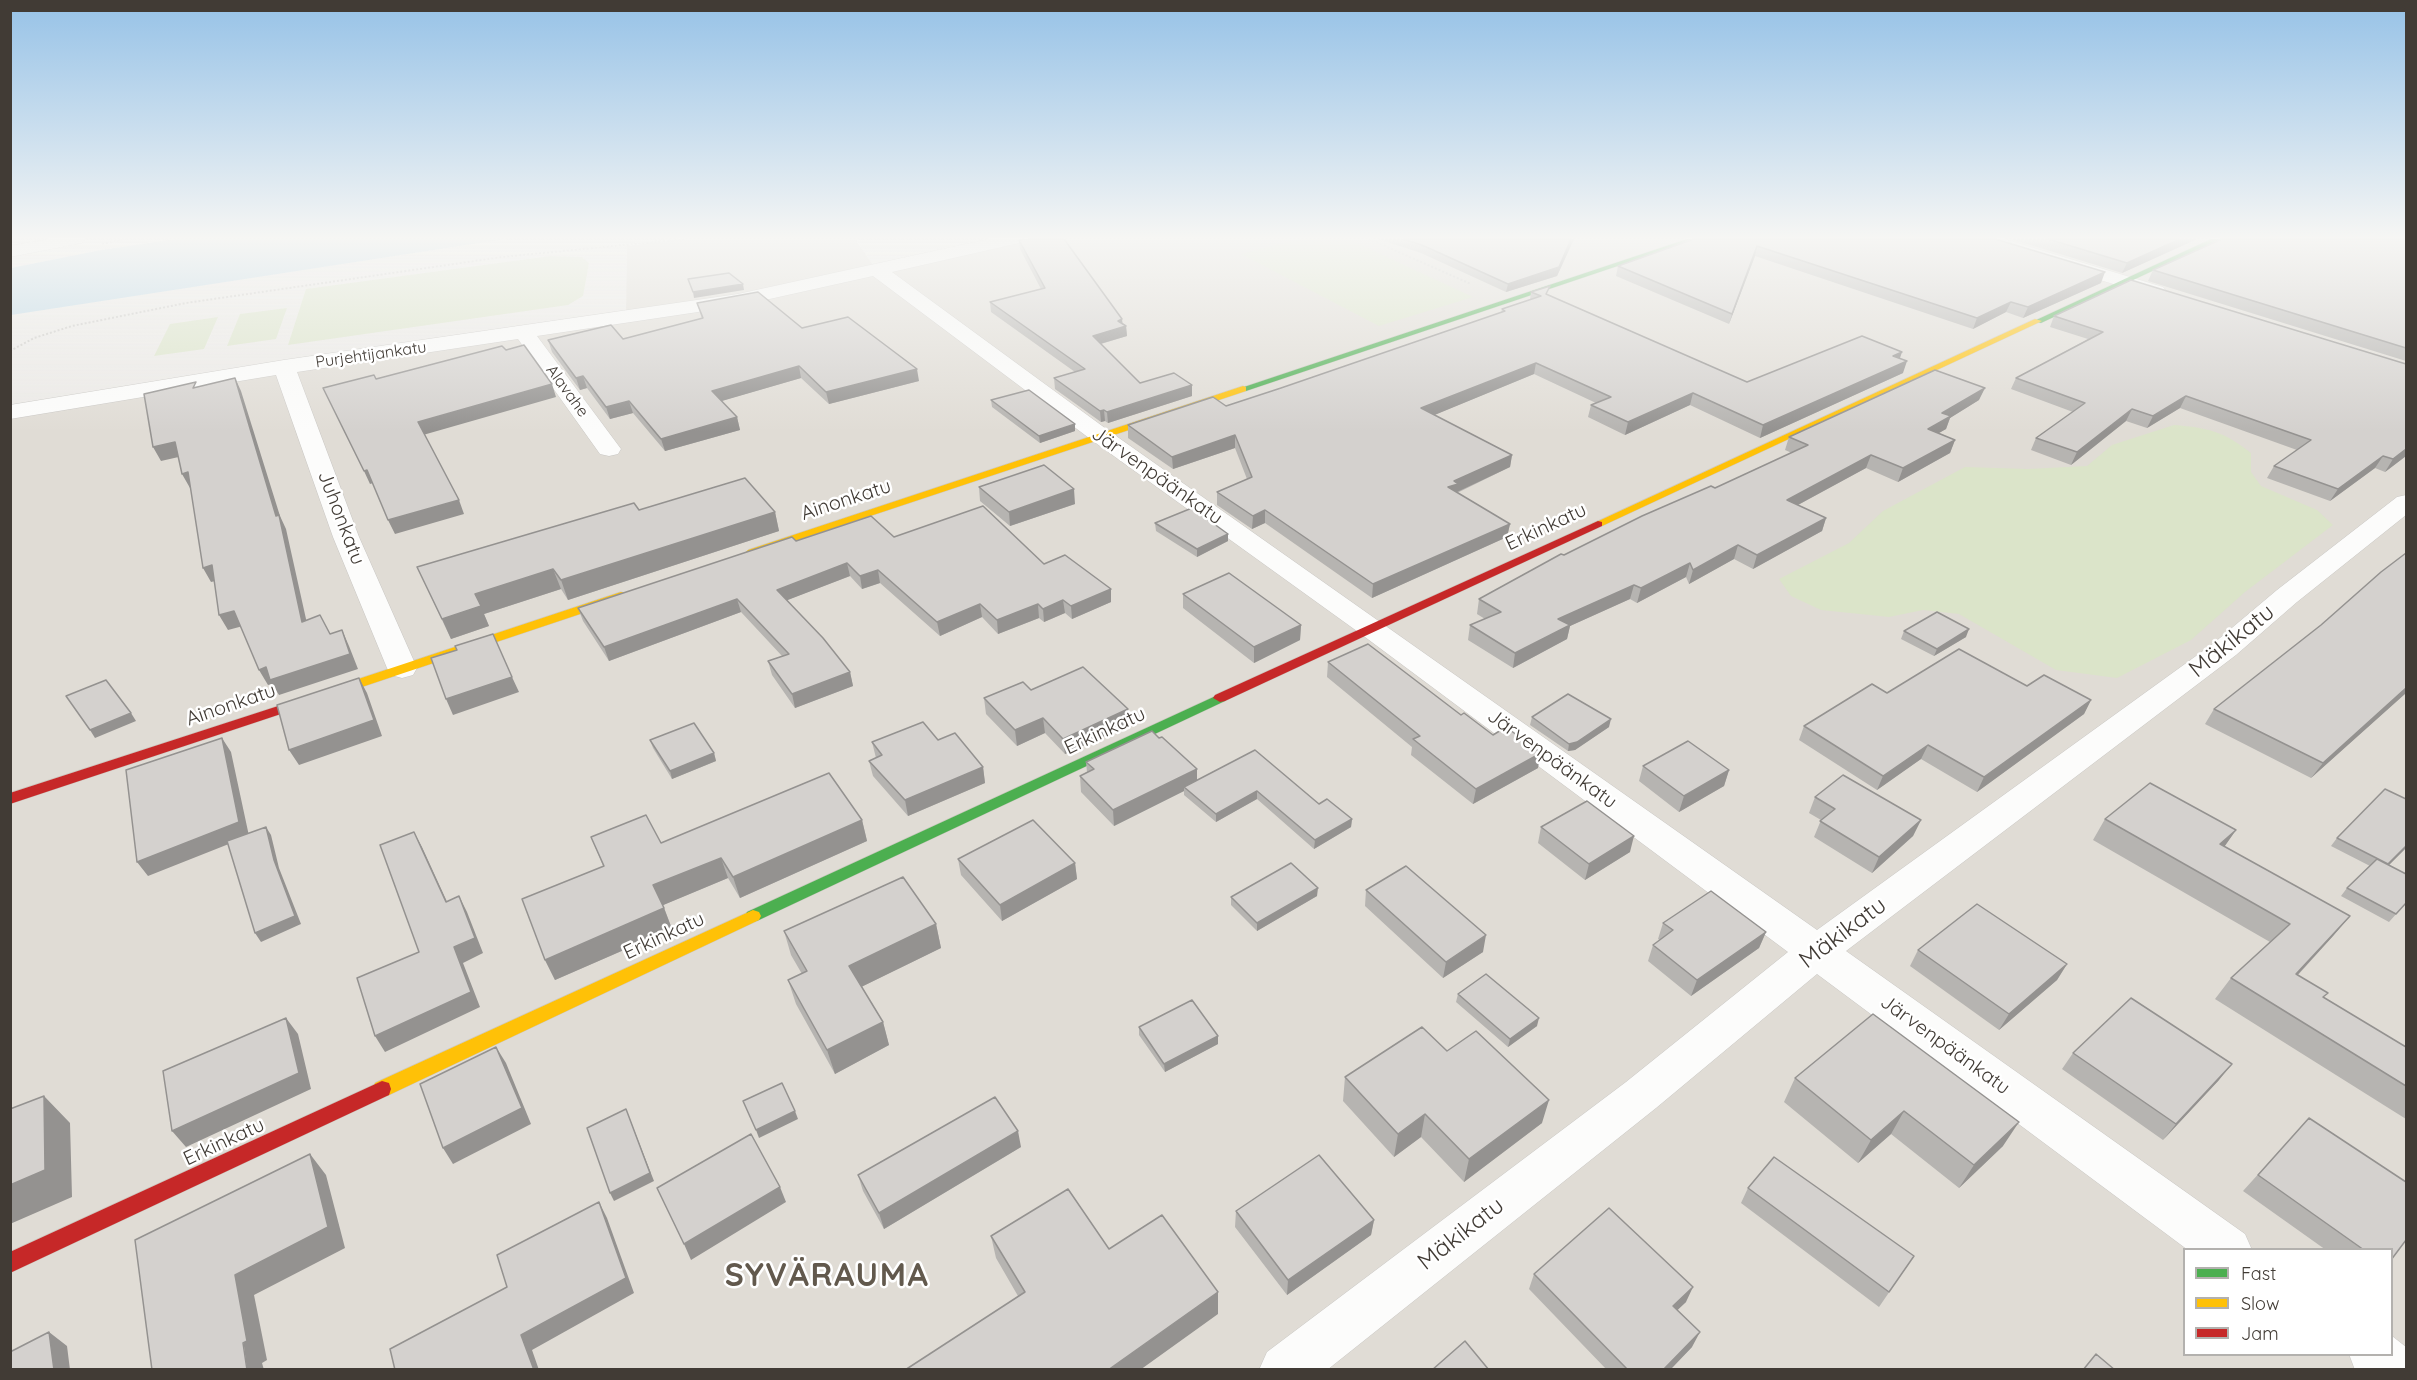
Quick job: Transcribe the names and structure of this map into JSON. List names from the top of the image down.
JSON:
{
  "streets": {
    "street": [
      "Purjehtijankatu",
      "Alavahe",
      "Järvenpäänkatu",
      "Ainonkatu",
      "Juhonkatu",
      "Erkinkatu",
      "Mäkikatu"
    ]
  },
  "crossings": [
    ["Purjehtijankatu", "Alavahe"],
    ["Purjehtijankatu", "Juhonkatu"],
    ["Järvenpäänkatu", "Ainonkatu"],
    ["Järvenpäänkatu", "Erkinkatu"],
    ["Järvenpäänkatu", "Mäkikatu"],
    ["Ainonkatu", "Juhonkatu"]
  ],
  "districts": ["SYVÄRAUMA"],
  "legend": ["Fast", "Slow", "Jam"]
}
